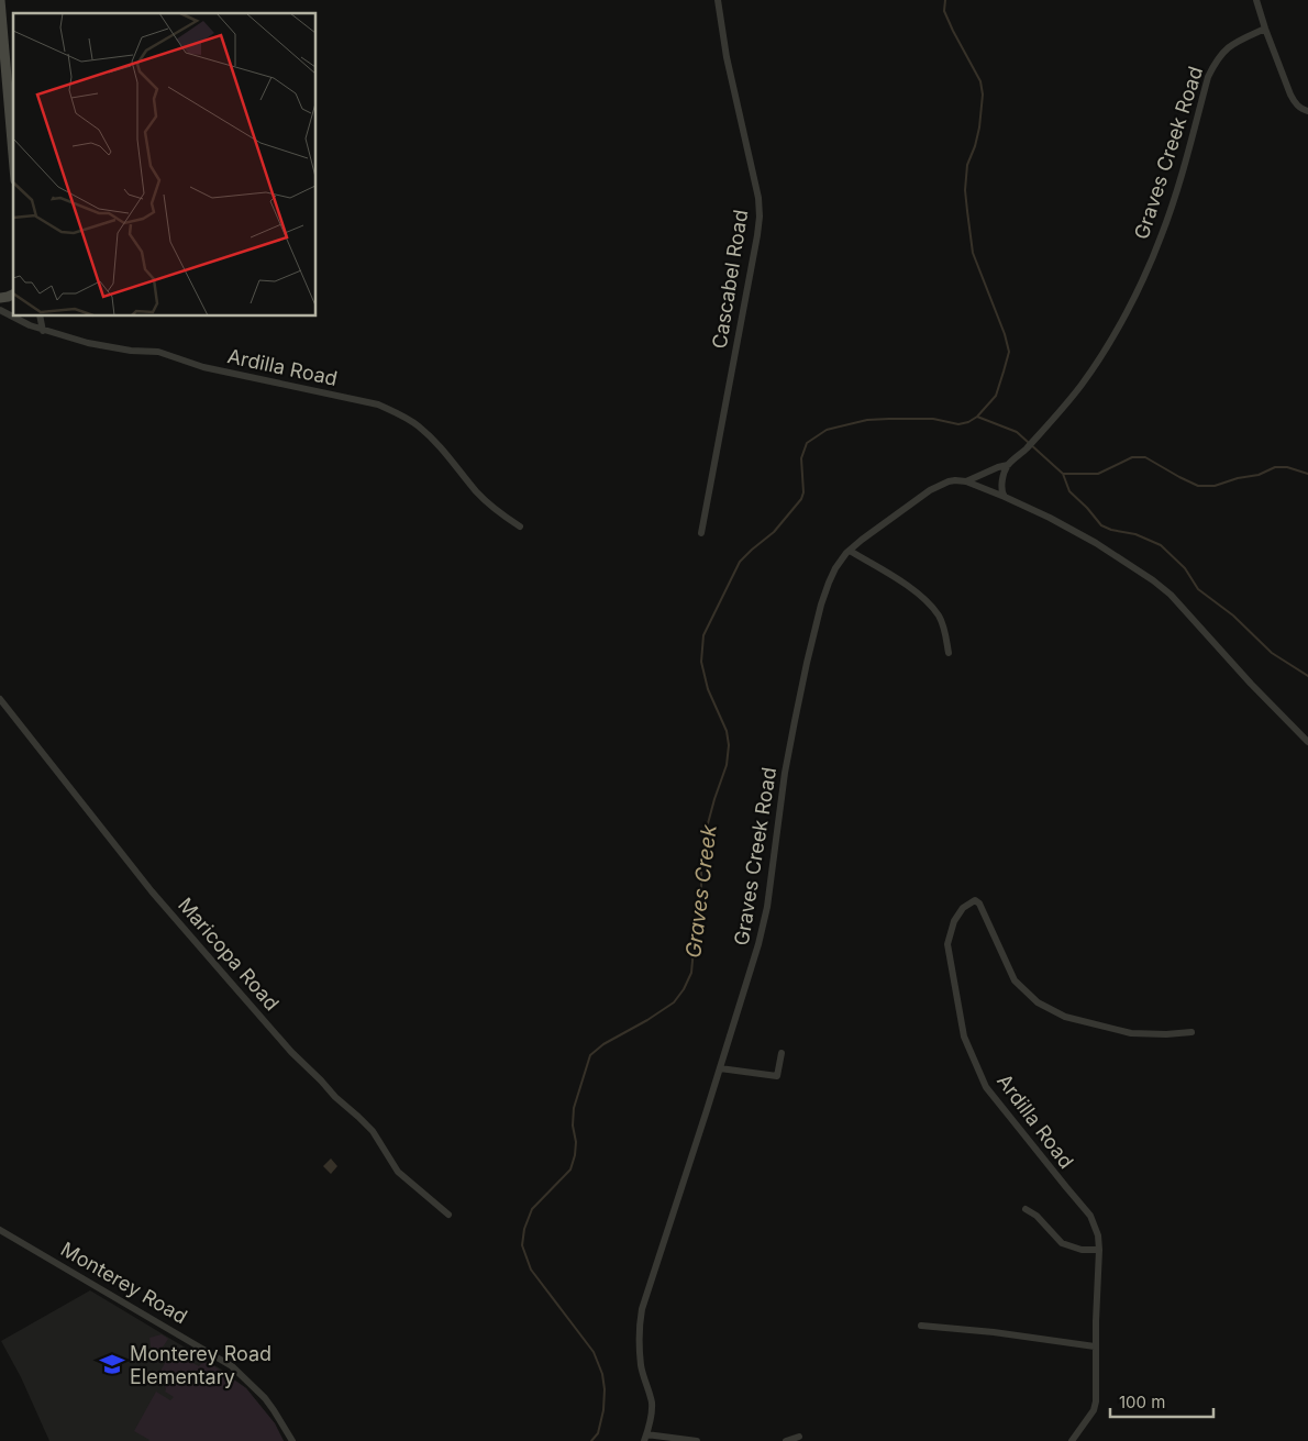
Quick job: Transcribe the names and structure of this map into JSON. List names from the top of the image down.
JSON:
{
  "streets": {
    "street": [
      "Graves Creek Road",
      "Cascabel Road",
      "Ardilla Road",
      "Maricopa Road",
      "Monterey Road"
    ]
  },
  "water": ["Graves Creek"],
  "places": {
    "school or university": ["Monterey Road Elementary"]
  },
  "scale_bar": "100 m"
}
